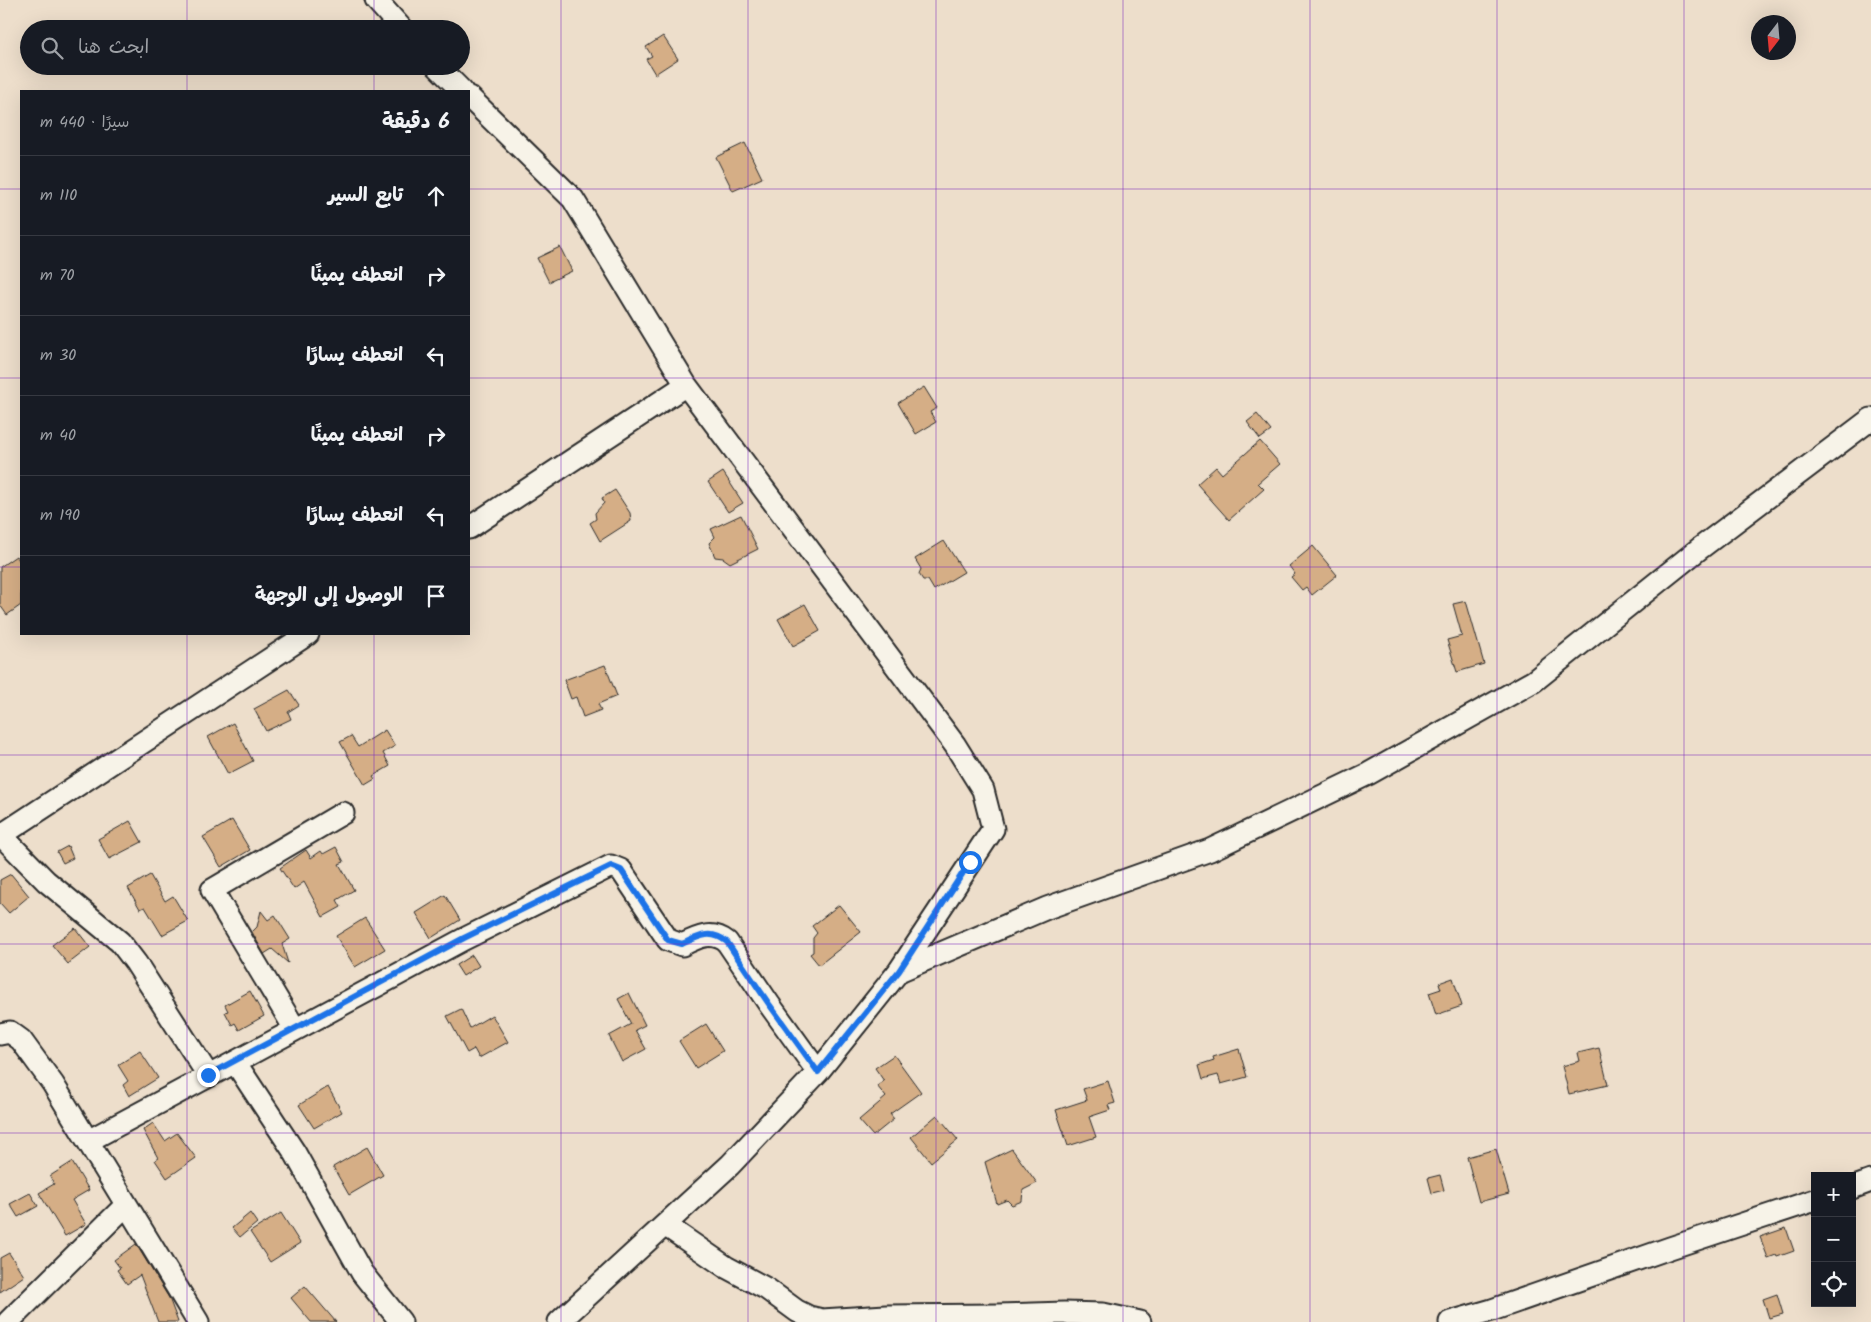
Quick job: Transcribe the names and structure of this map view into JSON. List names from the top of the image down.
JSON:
{
  "north": "bottom",
  "page": {
    "search": "ابحث هنا",
    "heading": ["6 دقيقة", "سيرًا · 440 m"],
    "list": [
      ["تابع السير", "110 m"],
      ["انعطف يمينًا", "70 m"],
      ["انعطف يسارًا", "30 m"],
      ["انعطف يمينًا", "40 m"],
      ["انعطف يسارًا", "190 m"],
      "الوصول إلى الوجهة"
    ],
    "map_buttons": ["+", "−"]
  }
}
